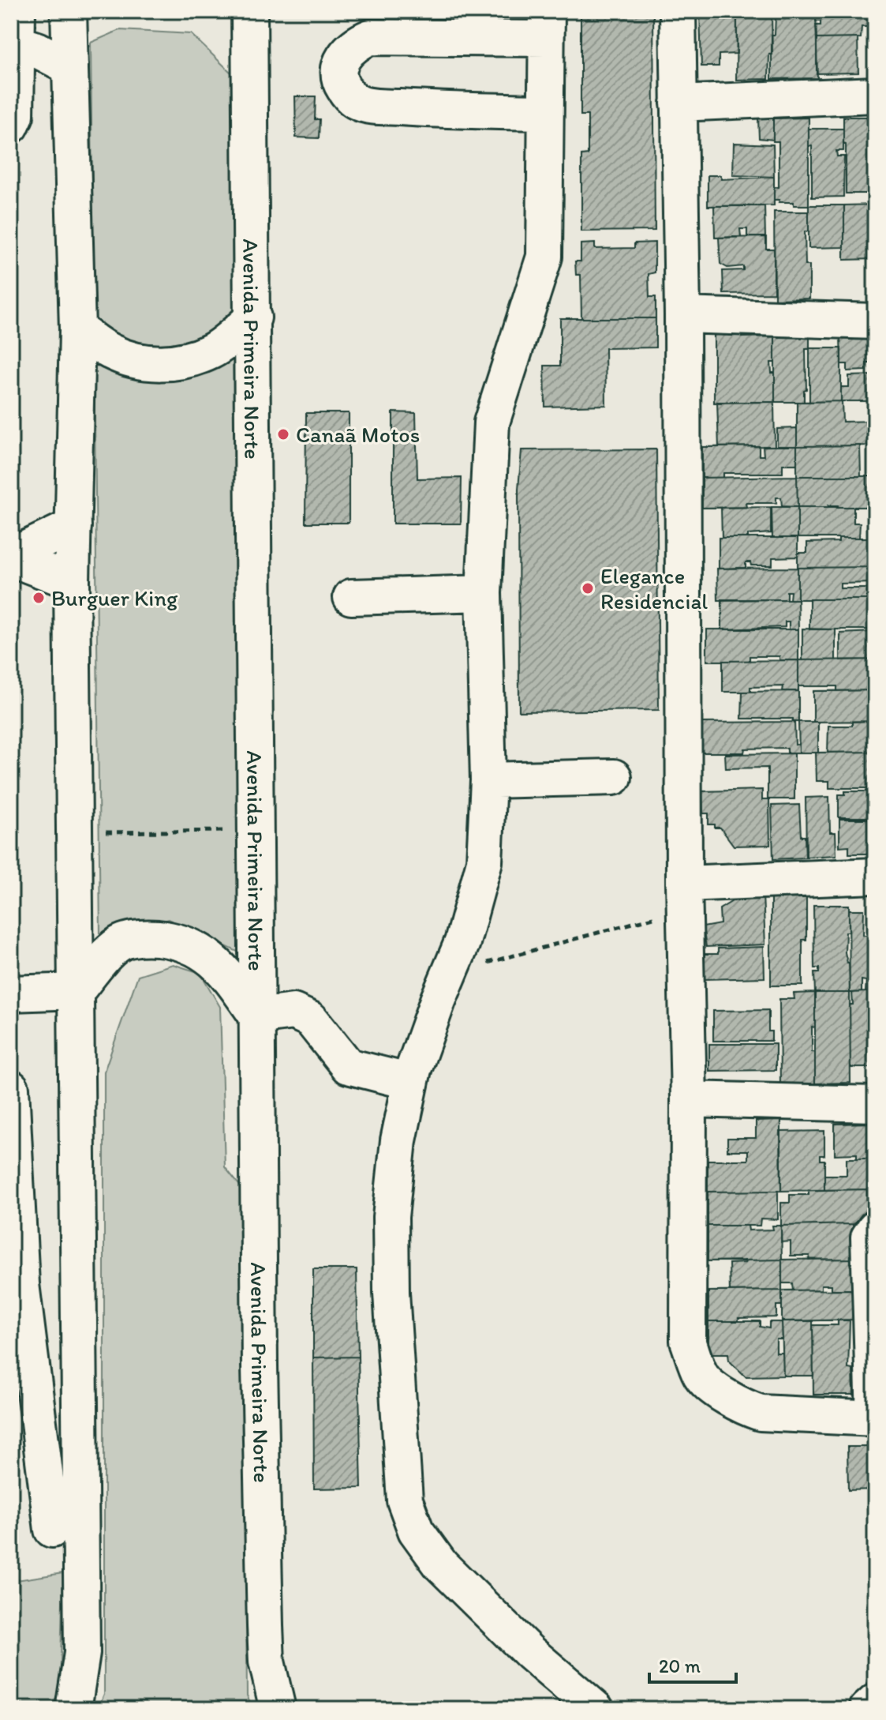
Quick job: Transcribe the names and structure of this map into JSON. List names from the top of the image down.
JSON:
{
  "streets": {
    "street": ["Avenida Primeira Norte"]
  },
  "places": ["Canaã Motos", "Elegance Residencial", "Burguer King"],
  "scale_bar": "20 m"
}
